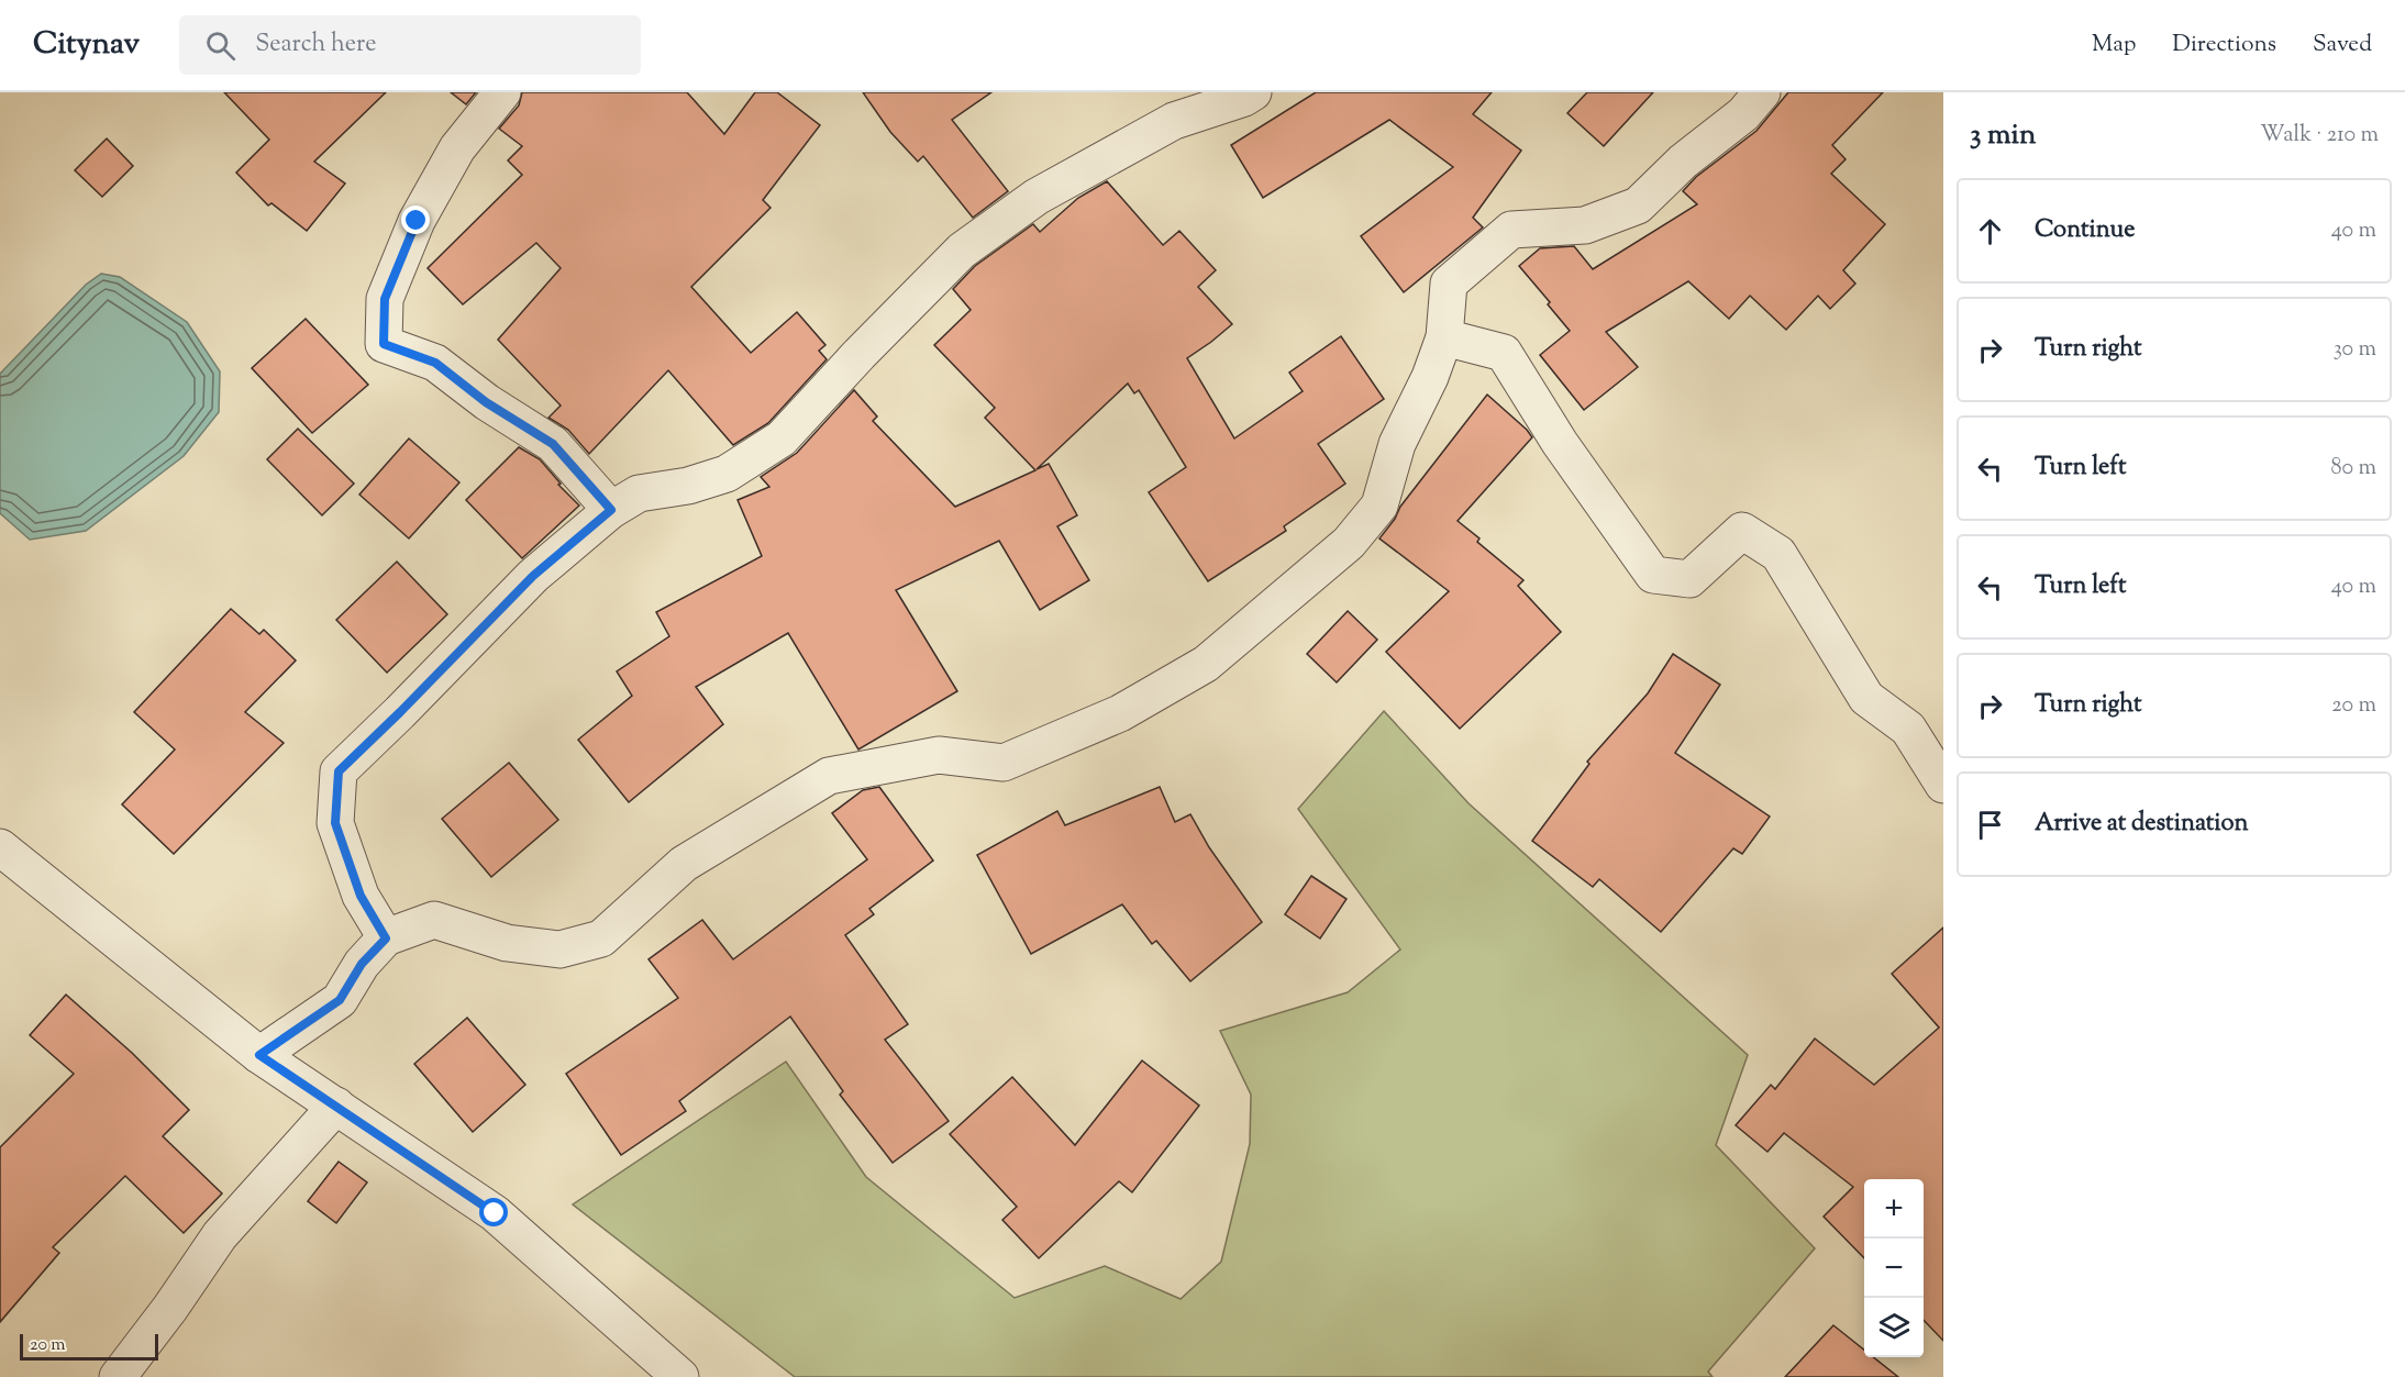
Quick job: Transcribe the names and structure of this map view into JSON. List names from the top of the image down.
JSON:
{
  "scale_bar": "20 m",
  "page": {
    "header": "Citynav",
    "search": "Search here",
    "nav": ["Map", "Directions", "Saved"],
    "heading": ["3 min", "Walk · 210 m"],
    "list": [
      ["Continue", "40 m"],
      ["Turn right", "30 m"],
      ["Turn left", "80 m"],
      ["Turn left", "40 m"],
      ["Turn right", "20 m"],
      "Arrive at destination"
    ],
    "map_buttons": ["+", "−"],
    "scale": "20 m"
  }
}
